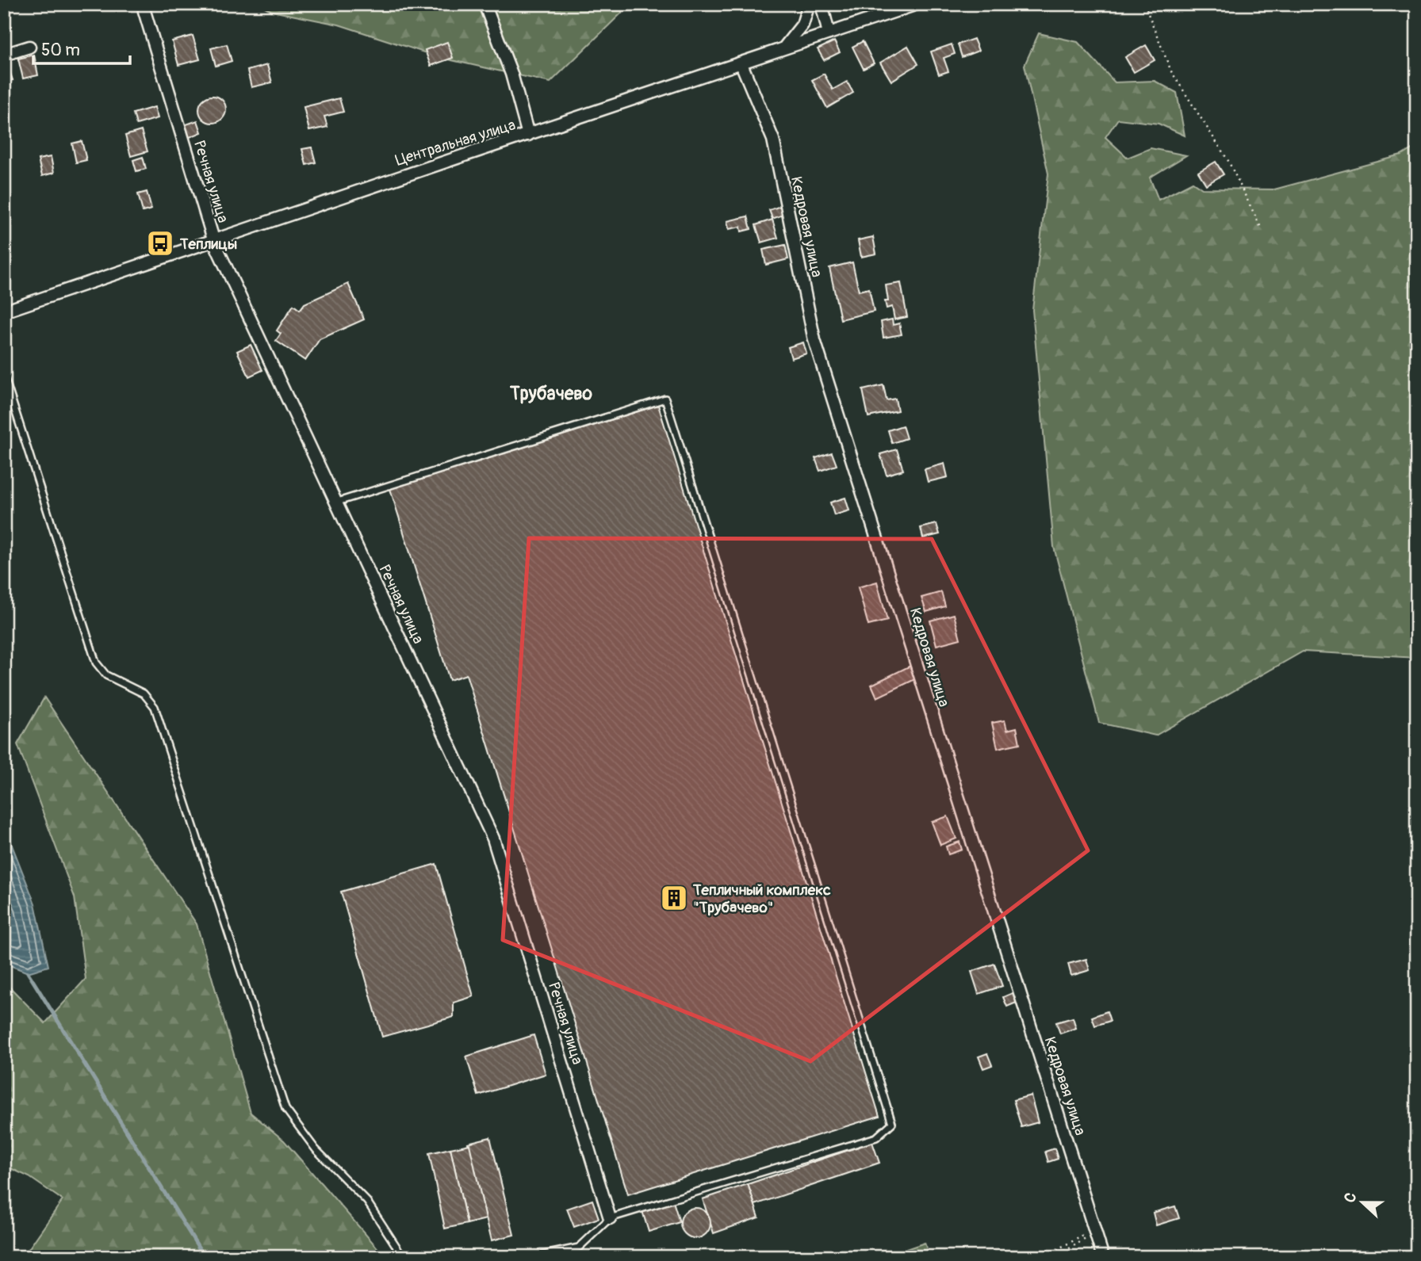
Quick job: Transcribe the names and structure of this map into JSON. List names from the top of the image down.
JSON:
{
  "streets": {
    "street": ["Центральная улица", "Речная улица", "Кедровая улица"]
  },
  "crossings": [
    ["Центральная улица", "Речная улица"],
    ["Центральная улица", "Кедровая улица"]
  ],
  "districts": ["Трубачево"],
  "places": {
    "bus stop": ["Теплицы"],
    "building": ["Тепличный комплекс \"Трубачево\""]
  },
  "scale_bar": "50 m",
  "north": "left"
}
